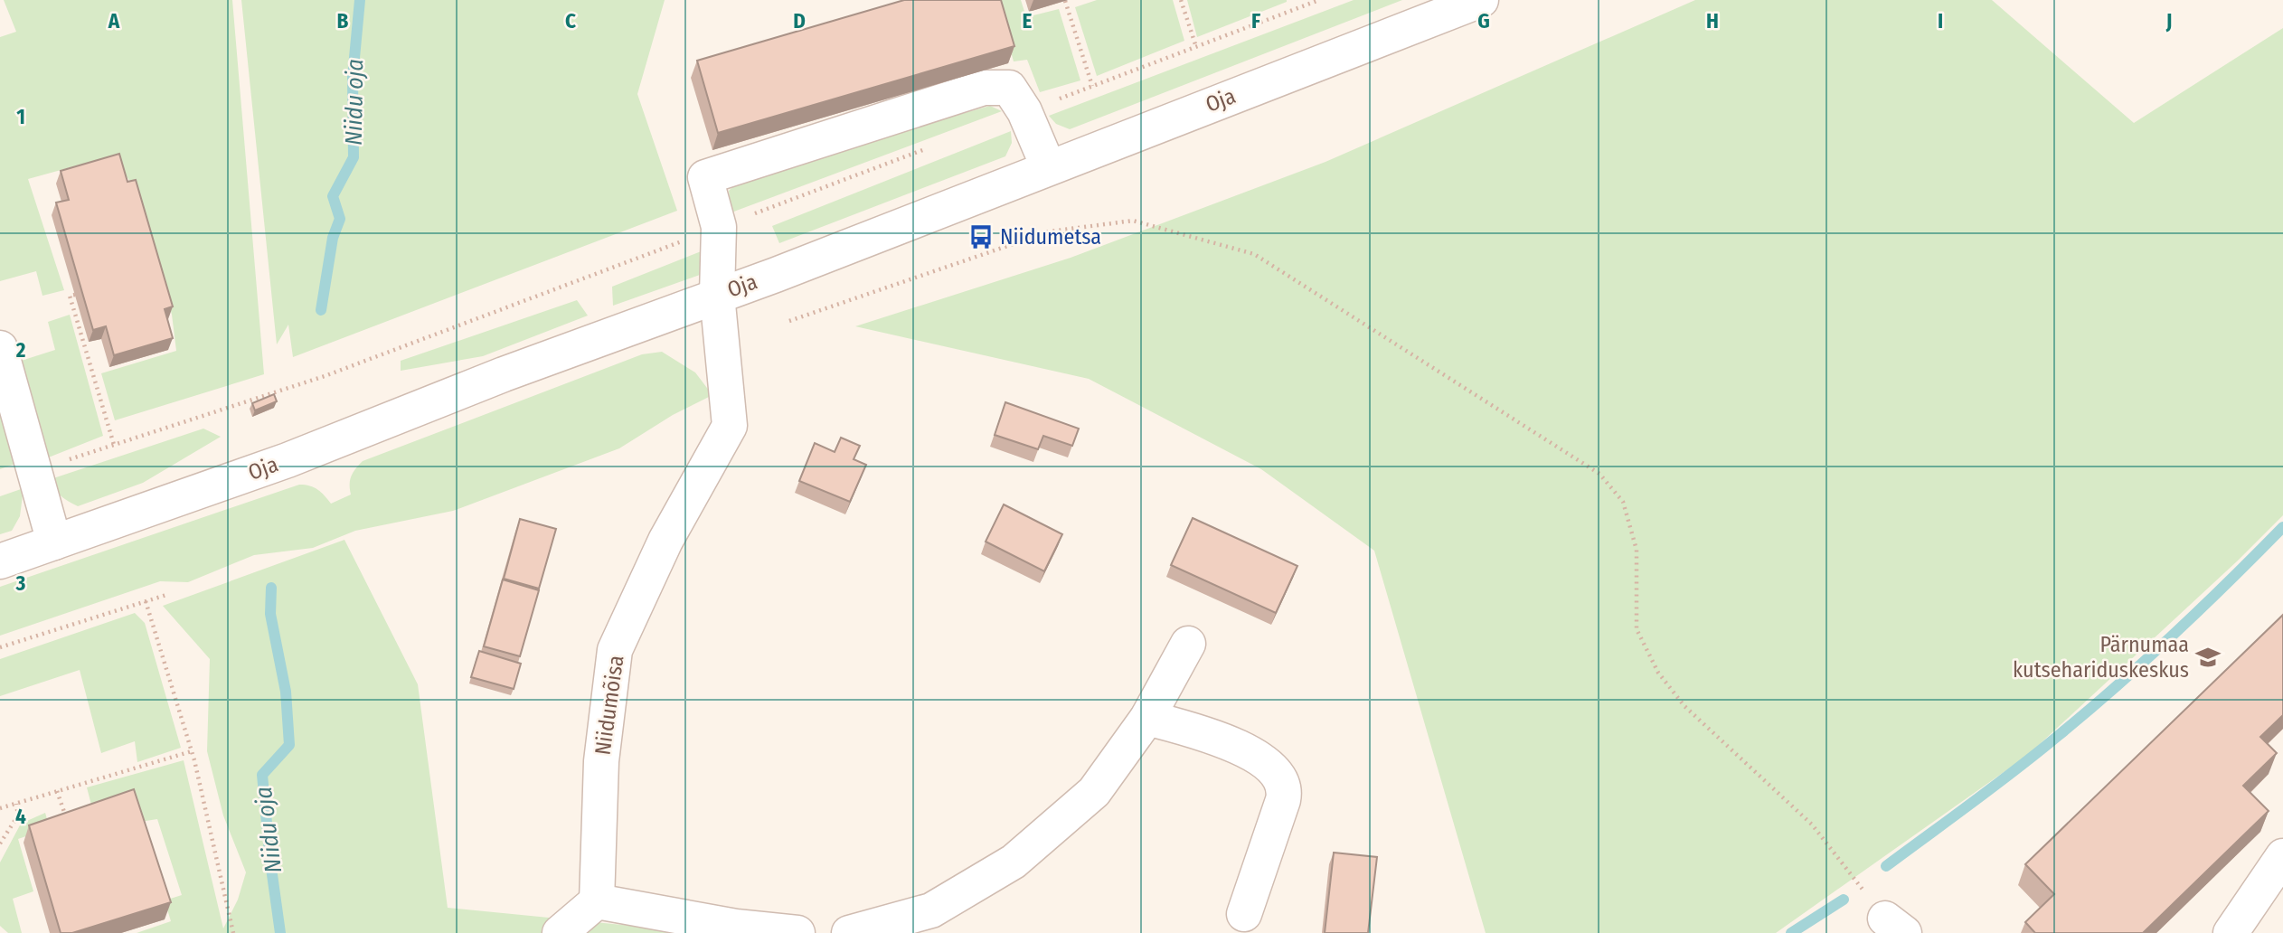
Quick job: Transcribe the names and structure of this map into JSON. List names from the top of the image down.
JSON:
{
  "streets": {
    "street": ["Oja", "Niidumõisa"]
  },
  "crossings": [
    ["Oja", "Niidumõisa"]
  ],
  "water": ["Niidu oja"],
  "places": {
    "bus stop": ["Niidumetsa"],
    "school or university": ["Pärnumaa kutsehariduskeskus"]
  },
  "grid": {
    "columns": [
      "A",
      "B",
      "C",
      "D",
      "E",
      "F",
      "G",
      "H",
      "I",
      "J"
    ],
    "rows": [
      "1",
      "2",
      "3",
      "4"
    ]
  }
}
